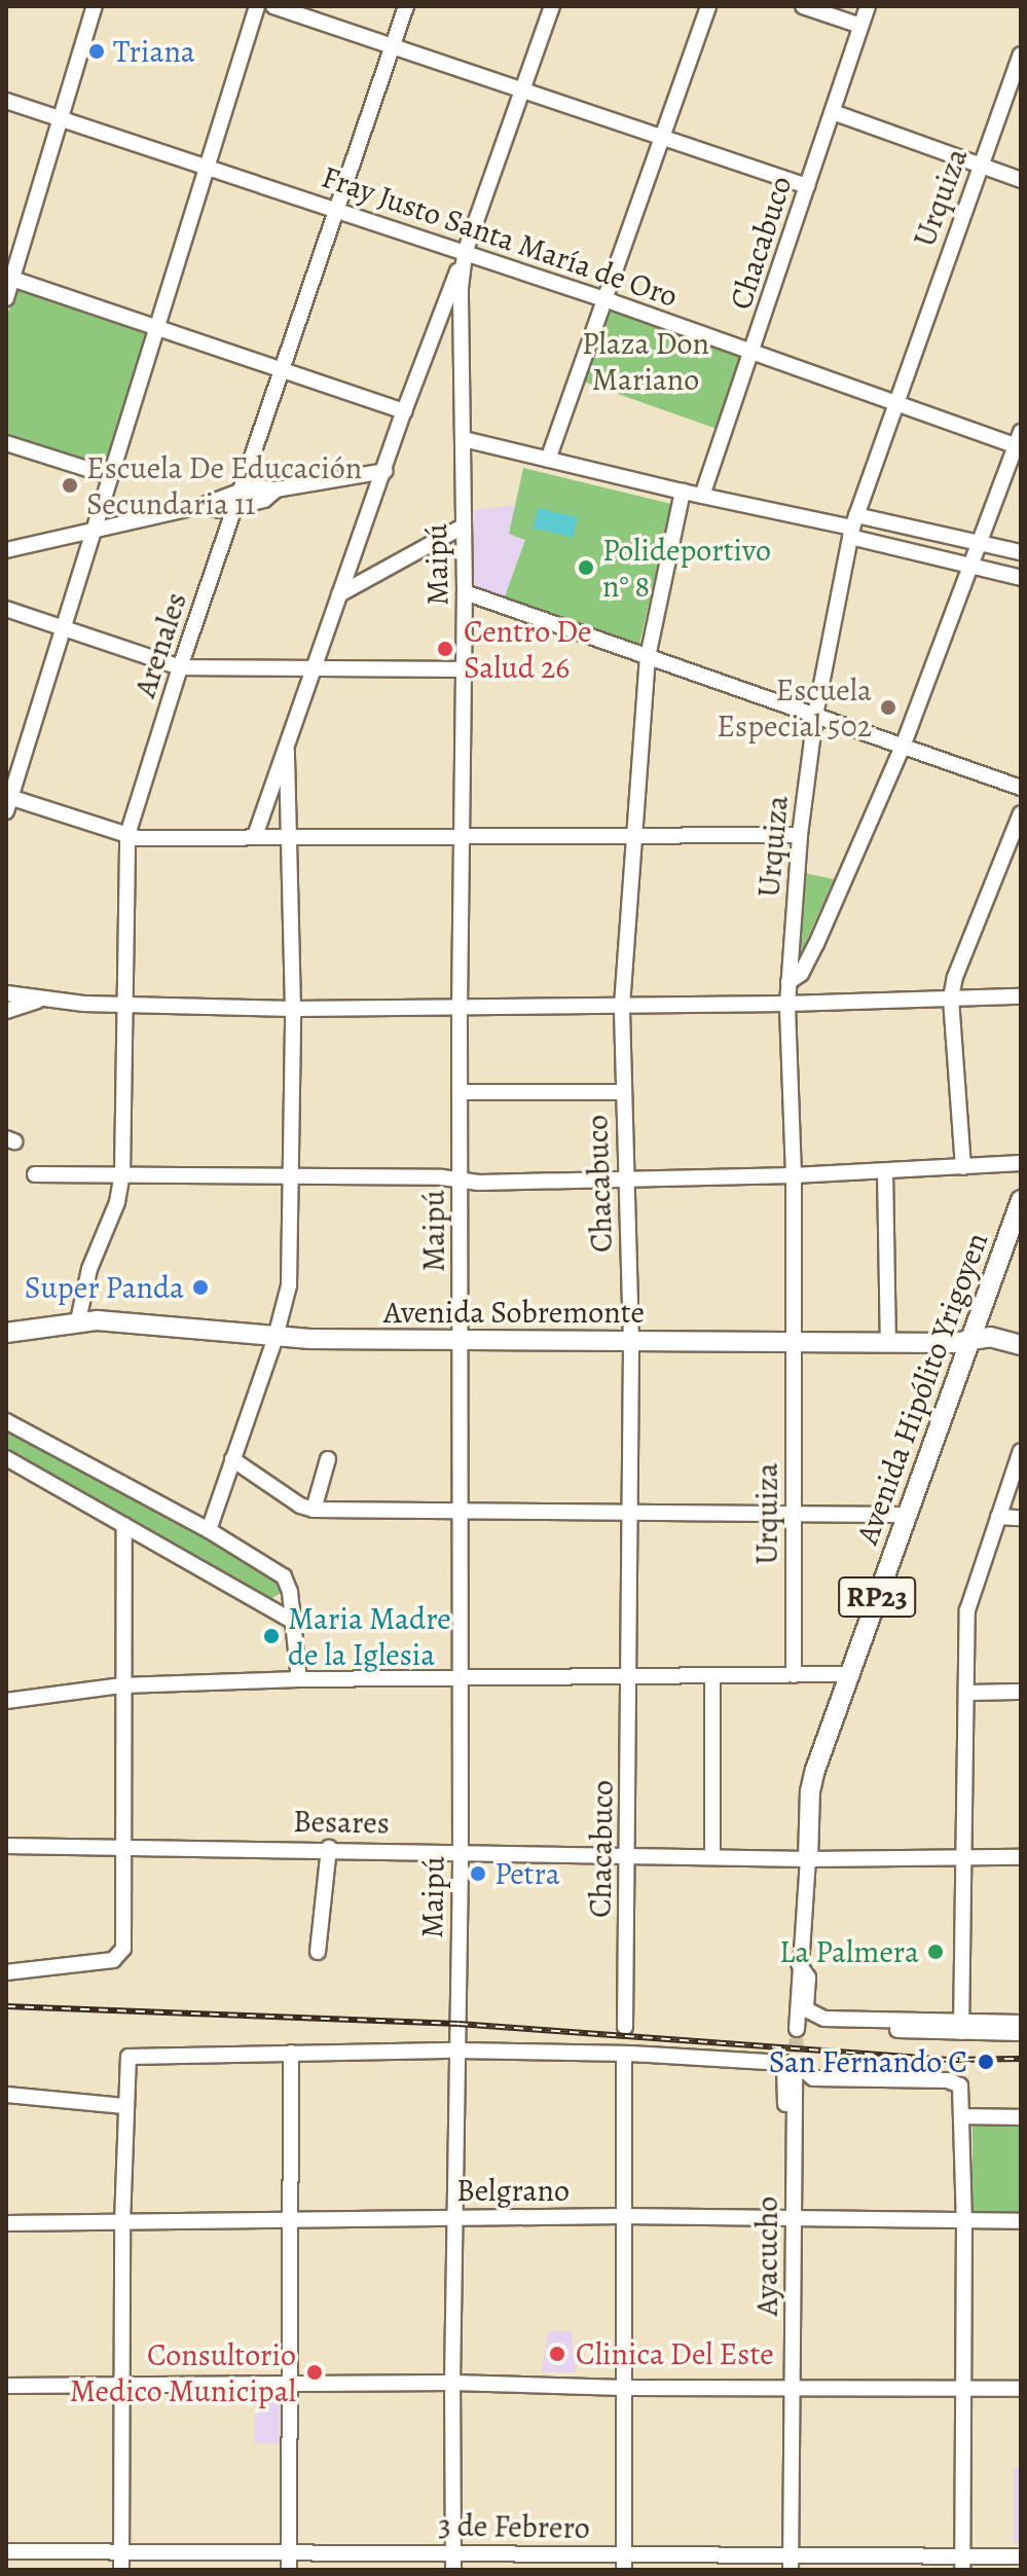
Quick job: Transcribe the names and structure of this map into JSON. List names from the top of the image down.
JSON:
{
  "streets": {
    "main road": ["Avenida Sobremonte", "Avenida Hipólito Yrigoyen", "RP23"],
    "street": [
      "Urquiza",
      "Fray Justo Santa María de Oro",
      "Chacabuco",
      "Maipú",
      "Arenales",
      "Besares",
      "Belgrano",
      "Ayacucho",
      "3 de Febrero"
    ]
  },
  "crossings": [
    ["Urquiza", "Fray Justo Santa María de Oro"],
    ["Urquiza", "Avenida Sobremonte"],
    ["Fray Justo Santa María de Oro", "Chacabuco"],
    ["Fray Justo Santa María de Oro", "Maipú"],
    ["Fray Justo Santa María de Oro", "Arenales"],
    ["Chacabuco", "Avenida Sobremonte"],
    ["Chacabuco", "Besares"],
    ["Maipú", "Avenida Sobremonte"],
    ["Maipú", "Besares"],
    ["Maipú", "Belgrano"],
    ["Maipú", "3 de Febrero"],
    ["Arenales", "Avenida Sobremonte"],
    ["Avenida Sobremonte", "Avenida Hipólito Yrigoyen"],
    ["Avenida Hipólito Yrigoyen", "Besares"],
    ["Belgrano", "Ayacucho"],
    ["Ayacucho", "3 de Febrero"]
  ],
  "parks": ["Plaza Don Mariano"],
  "places": [
    "Triana",
    "Escuela De Educación Secundaria 11",
    "Polideportivo n° 8",
    "Centro De Salud 26",
    "Escuela Especial 502",
    "Super Panda",
    "Maria Madre de la Iglesia",
    "Petra",
    "La Palmera",
    "San Fernando C",
    "Clinica Del Este",
    "Consultorio Medico Municipal"
  ]
}
